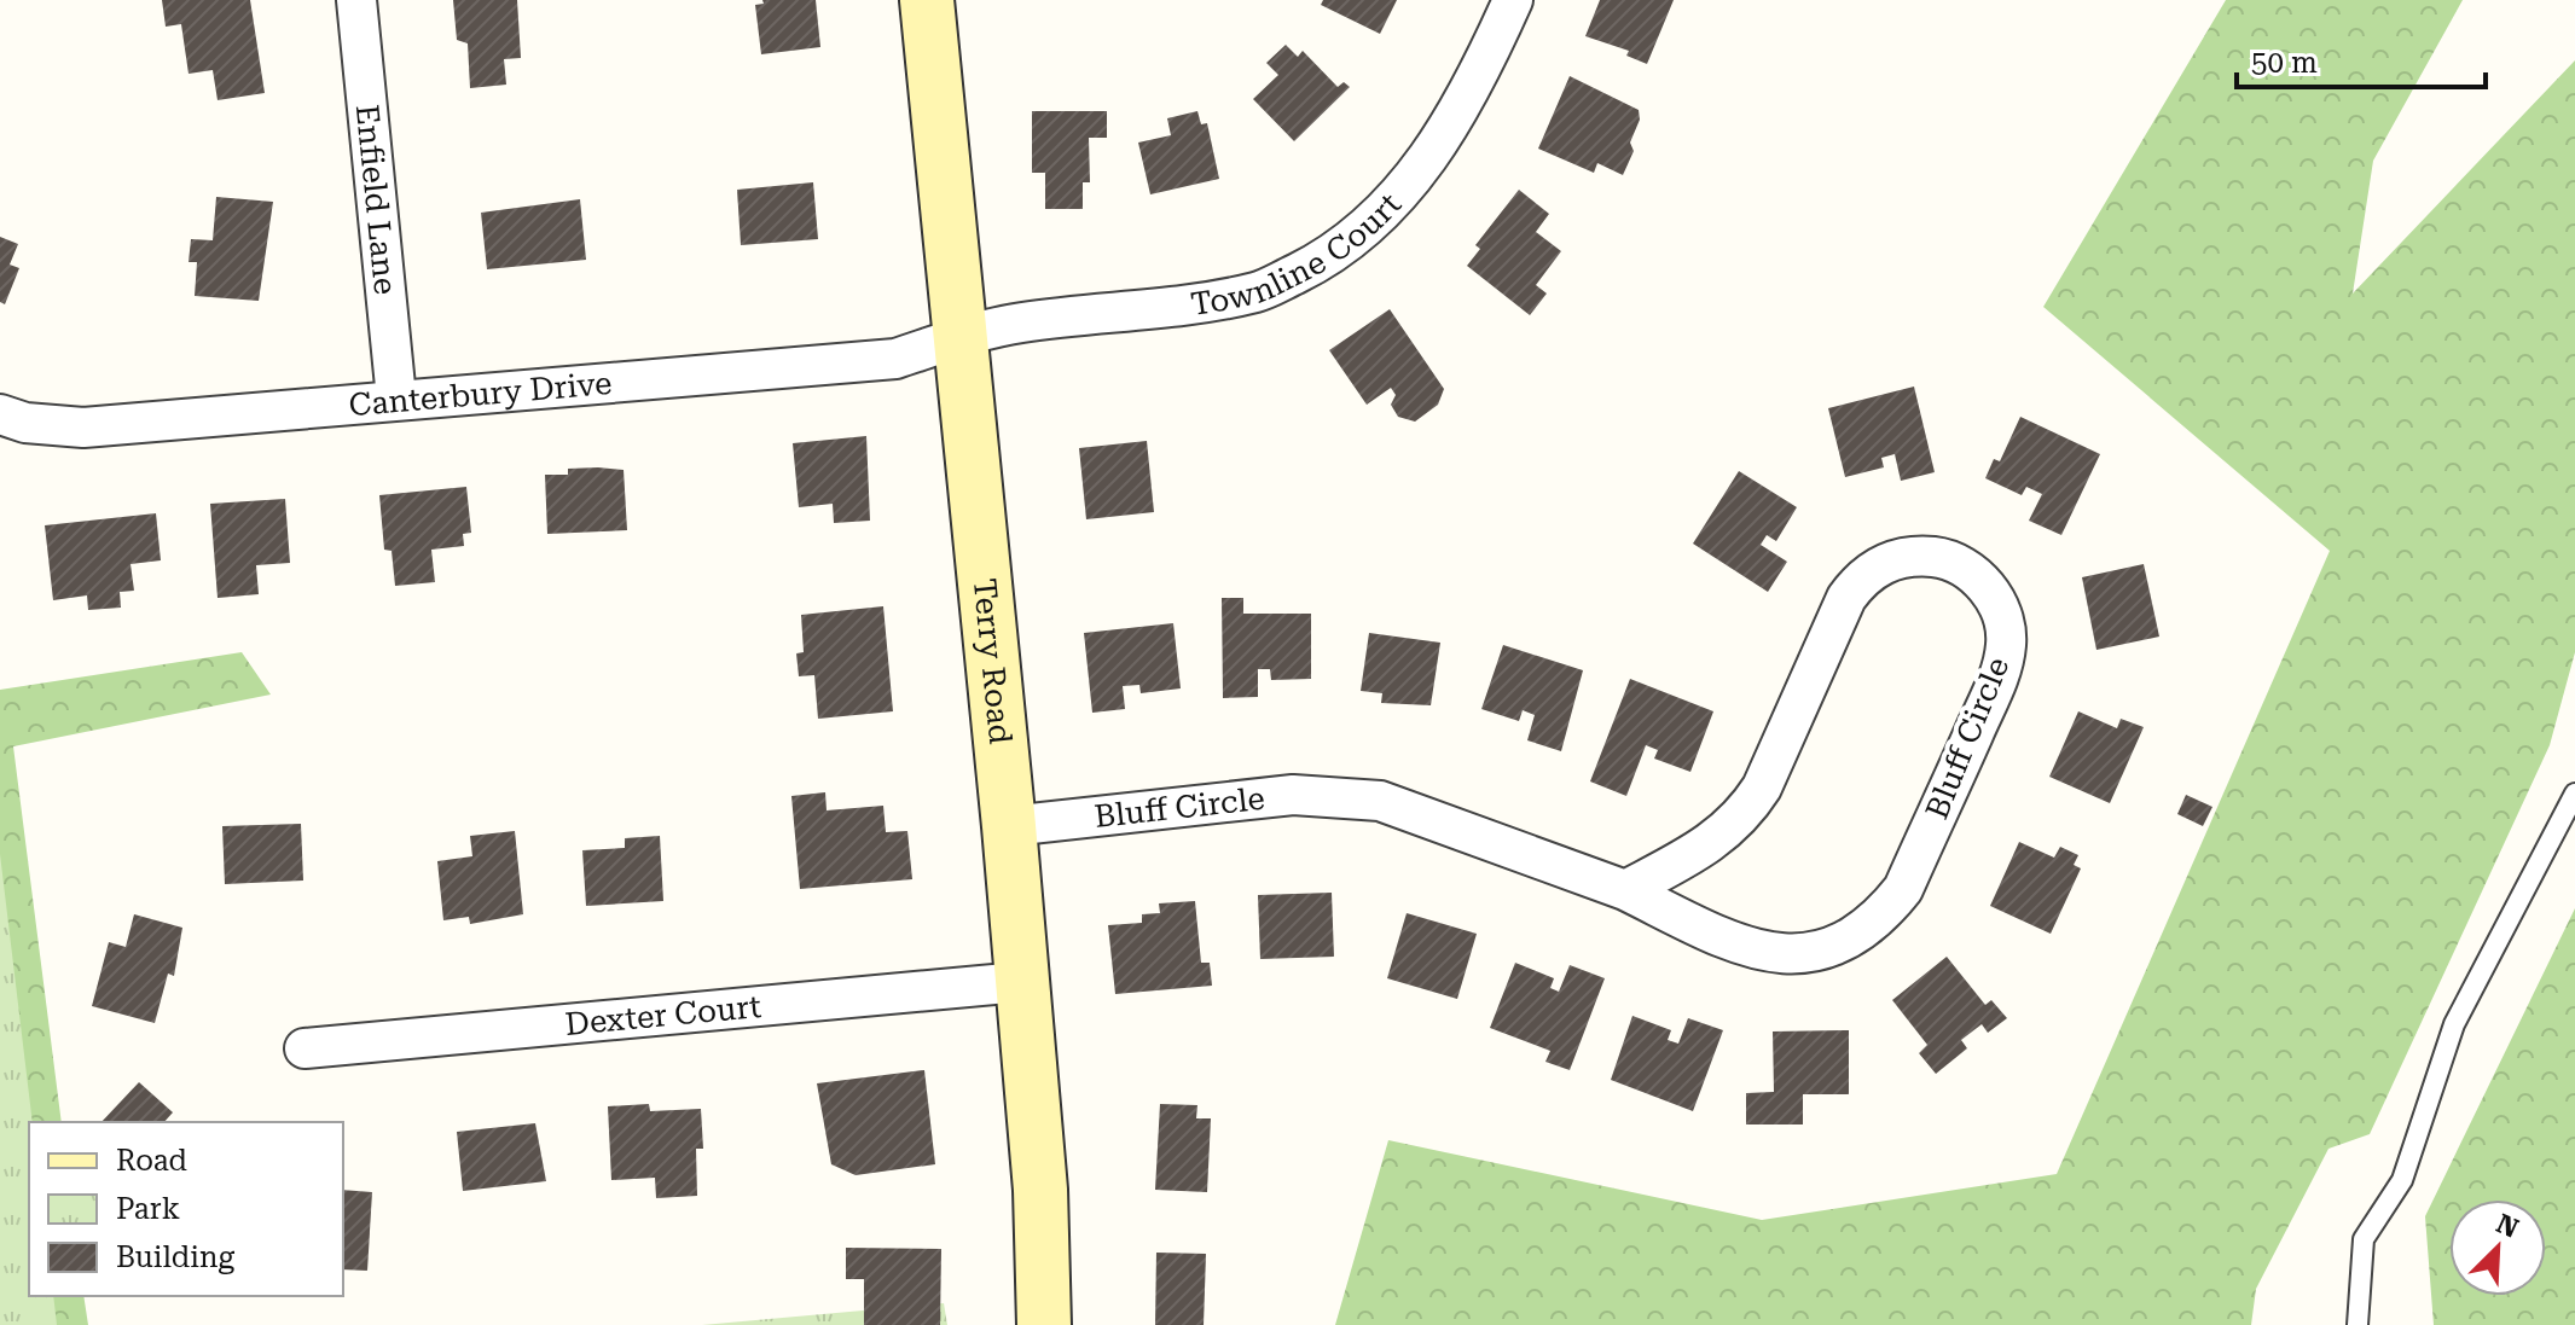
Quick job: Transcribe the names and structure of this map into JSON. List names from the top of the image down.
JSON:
{
  "streets": {
    "street": [
      "Enfield Lane",
      "Townline Court",
      "Canterbury Drive",
      "Terry Road",
      "Bluff Circle",
      "Dexter Court"
    ]
  },
  "crossings": [
    ["Enfield Lane", "Canterbury Drive"],
    ["Townline Court", "Canterbury Drive"],
    ["Townline Court", "Terry Road"],
    ["Canterbury Drive", "Terry Road"],
    ["Terry Road", "Bluff Circle"],
    ["Terry Road", "Dexter Court"]
  ],
  "legend": ["Road", "Park", "Building"],
  "scale_bar": "50 m",
  "north": "top right"
}
